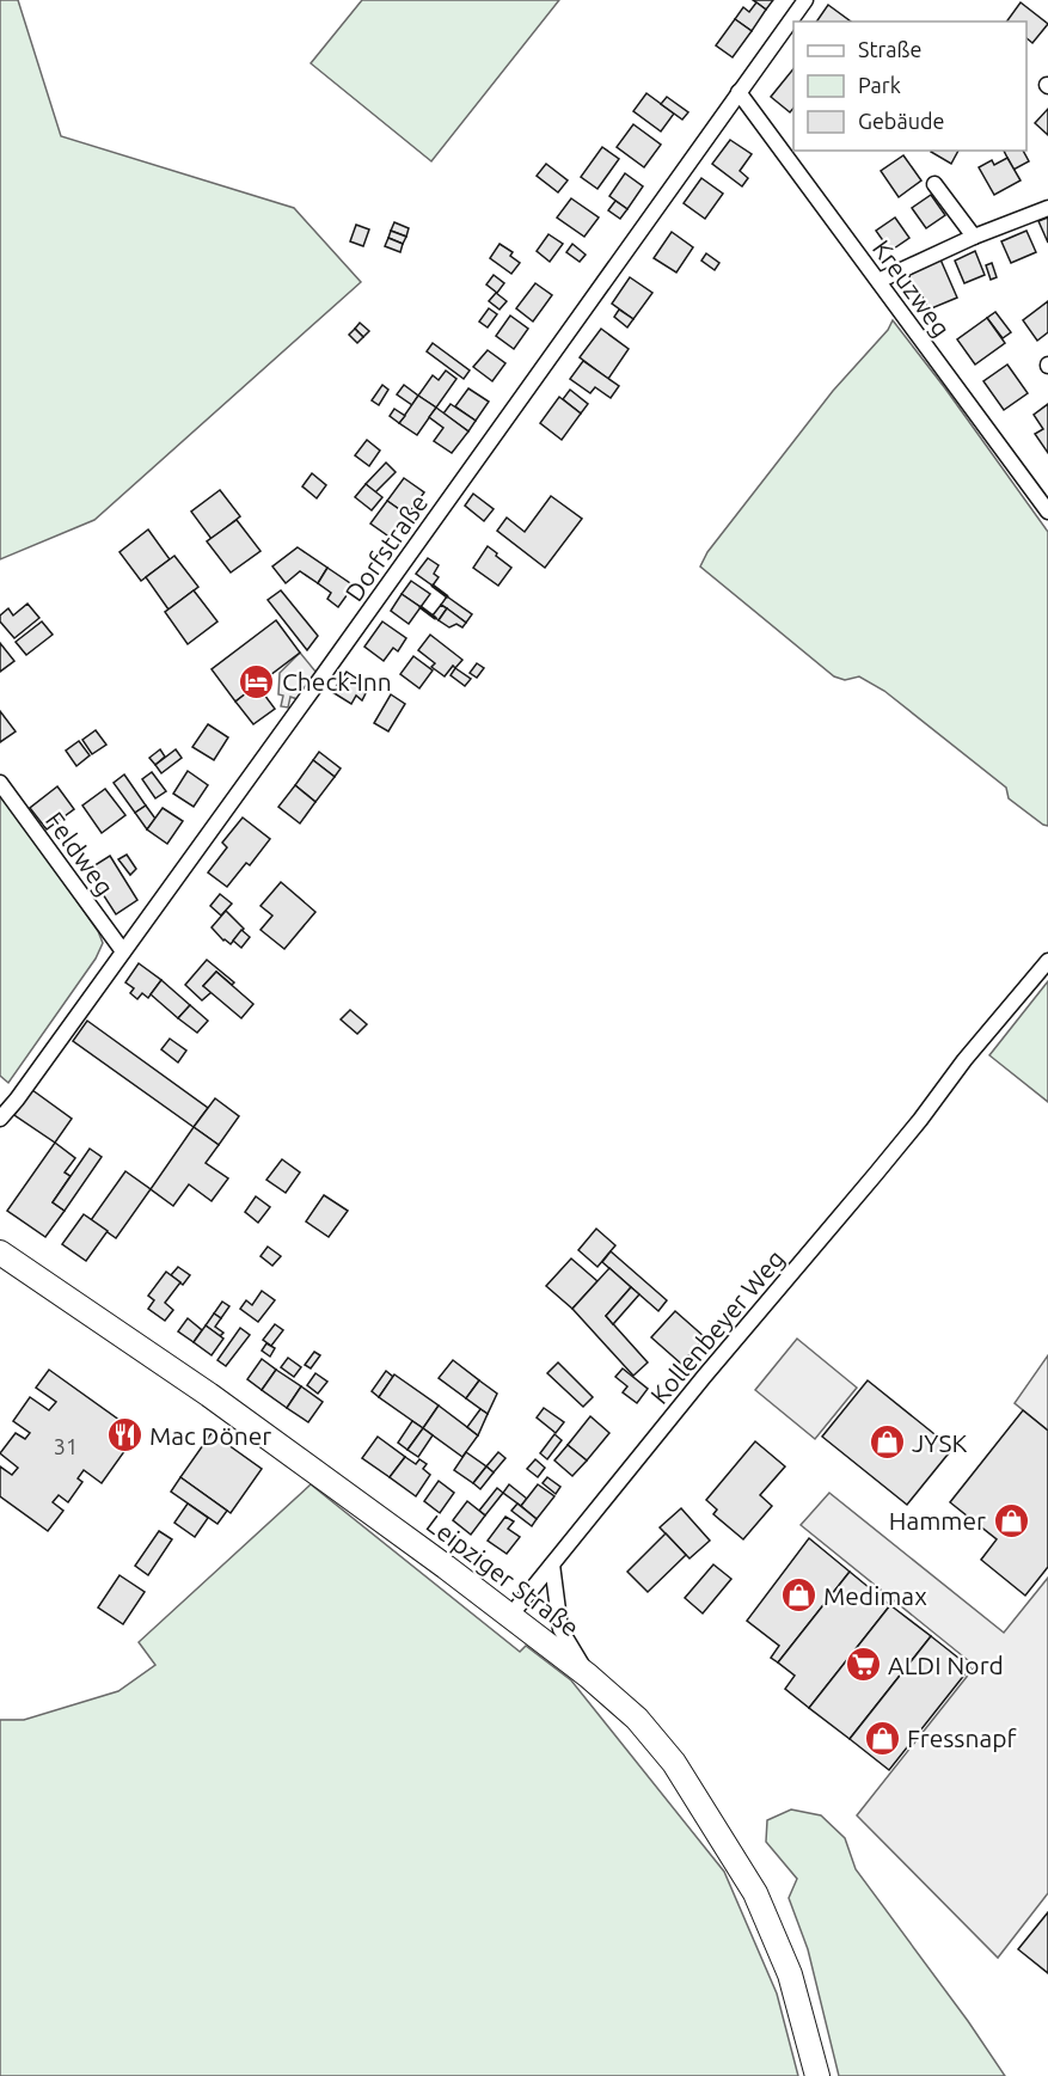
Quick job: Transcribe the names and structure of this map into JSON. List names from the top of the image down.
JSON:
{
  "streets": {
    "main road": ["Leipziger Straße"],
    "street": [
      "Kreuzweg",
      "Dorfstraße",
      "Feldweg",
      "Kollenbeyer Weg"
    ]
  },
  "crossings": [
    ["Kreuzweg", "Dorfstraße"],
    ["Dorfstraße", "Feldweg"],
    ["Kollenbeyer Weg", "Leipziger Straße"]
  ],
  "places": {
    "hotel": ["Check-Inn"],
    "restaurant": ["Mac Döner"],
    "shop": [
      "JYSK",
      "Hammer",
      "Medimax",
      "Fressnapf"
    ],
    "supermarket": ["ALDI Nord"]
  },
  "house_numbers": ["31"],
  "legend": ["Straße", "Park", "Gebäude"]
}
